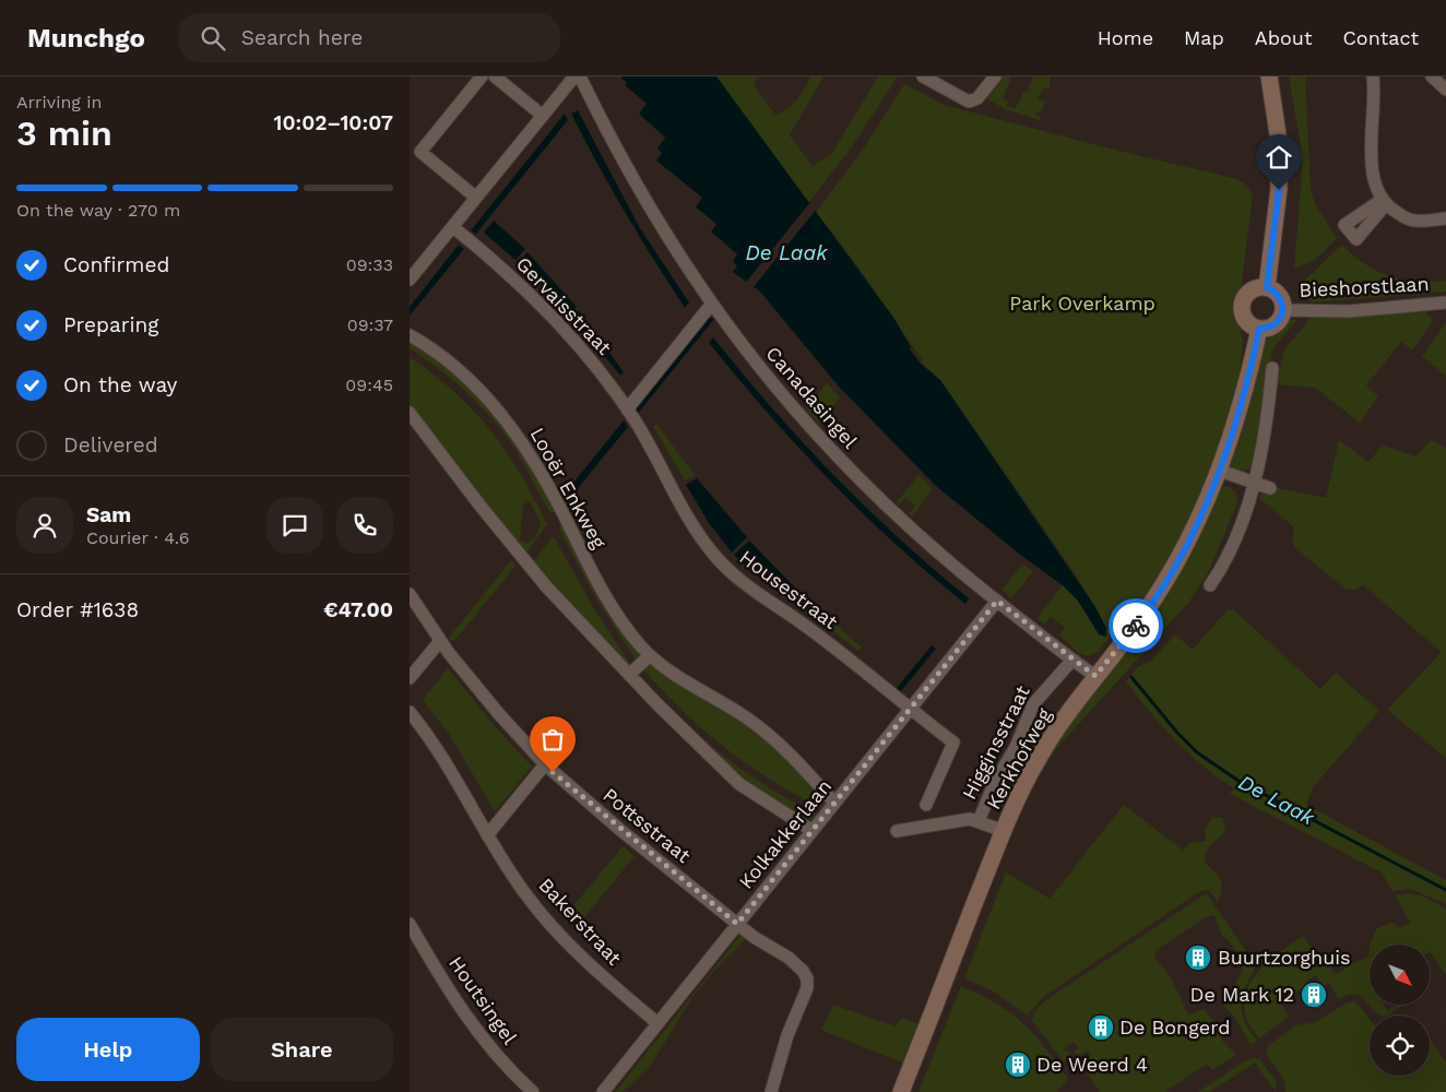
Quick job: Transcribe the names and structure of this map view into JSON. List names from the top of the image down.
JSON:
{
  "streets": {
    "street": [
      "Bieshorstlaan",
      "Gervaisstraat",
      "Canadasingel",
      "Looër Enkweg",
      "Housestraat",
      "Higginsstraat",
      "Kerkhofweg",
      "Pottsstraat",
      "Kolkakkerlaan",
      "Bakerstraat",
      "Houtsingel"
    ]
  },
  "crossings": [
    ["Bieshorstlaan", "Kerkhofweg"],
    ["Gervaisstraat", "Housestraat"],
    ["Canadasingel", "Higginsstraat"],
    ["Canadasingel", "Kerkhofweg"],
    ["Canadasingel", "Kolkakkerlaan"],
    ["Looër Enkweg", "Kolkakkerlaan"],
    ["Housestraat", "Kolkakkerlaan"],
    ["Pottsstraat", "Kolkakkerlaan"],
    ["Kolkakkerlaan", "Bakerstraat"]
  ],
  "water": ["De Laak"],
  "parks": ["Park Overkamp"],
  "places": {
    "building": [
      "Buurtzorghuis",
      "De Mark 12",
      "De Bongerd",
      "De Weerd 4"
    ]
  },
  "north": "bottom right",
  "page": {
    "header": "Munchgo",
    "search": "Search here",
    "nav": [
      "Home",
      "Map",
      "About",
      "Contact"
    ],
    "heading": ["3 min", "Arriving in", "10:02–10:07"],
    "panel": [
      "Sam",
      "Courier · 4.6",
      "Order #1638",
      "€47.00"
    ],
    "bar": "On the way · 270 m",
    "list": [
      ["Confirmed", "09:33"],
      ["Preparing", "09:37"],
      ["On the way", "09:45"],
      "Delivered"
    ],
    "buttons": ["Help", "Share"]
  }
}
